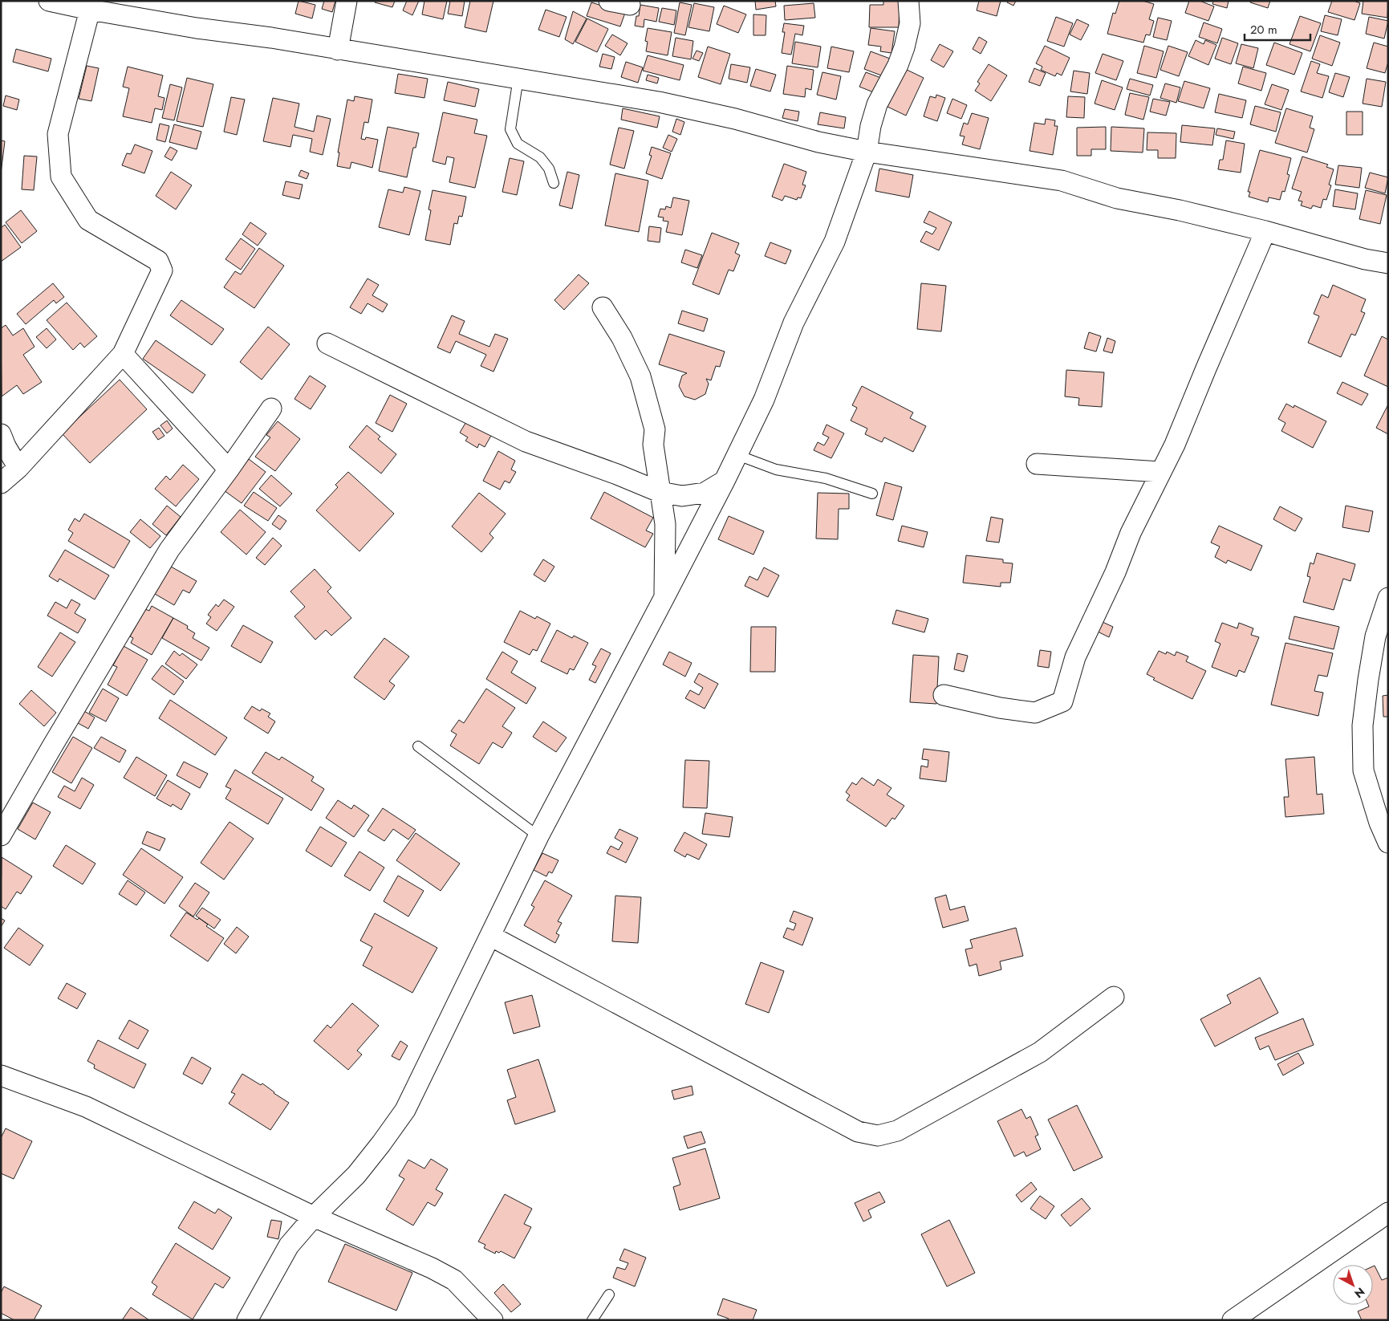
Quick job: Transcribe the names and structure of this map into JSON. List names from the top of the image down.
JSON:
{
  "scale_bar": "20 m",
  "north": "bottom right"
}
